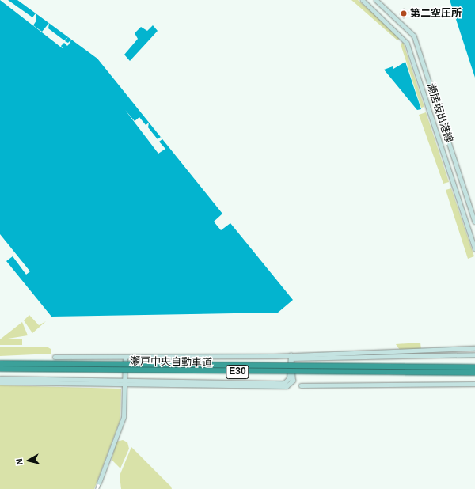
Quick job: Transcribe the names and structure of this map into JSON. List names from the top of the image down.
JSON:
{
  "streets": {
    "highway": ["瀬戸中央自動車道", "E30"],
    "street": ["瀬居坂出港線"]
  },
  "places": ["第二空圧所"],
  "north": "left"
}
